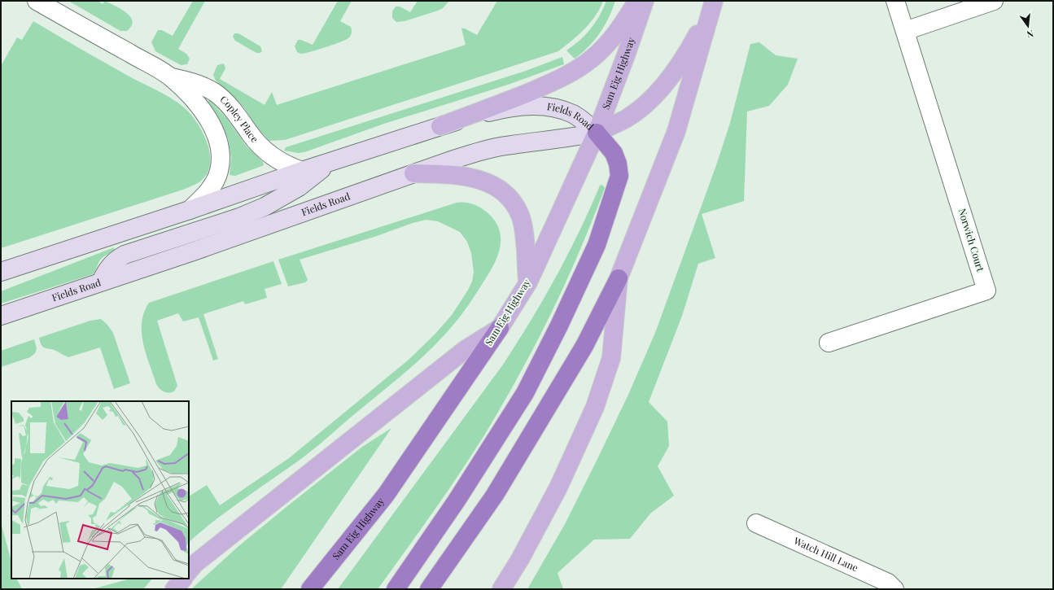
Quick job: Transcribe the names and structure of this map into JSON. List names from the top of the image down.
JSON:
{
  "streets": {
    "highway": ["Sam Eig Highway"],
    "main road": ["Fields Road"],
    "street": ["Copley Place", "Norwich Court", "Watch Hill Lane"]
  },
  "crossings": [
    ["Sam Eig Highway", "Fields Road"],
    ["Fields Road", "Copley Place"]
  ],
  "north": "bottom"
}
